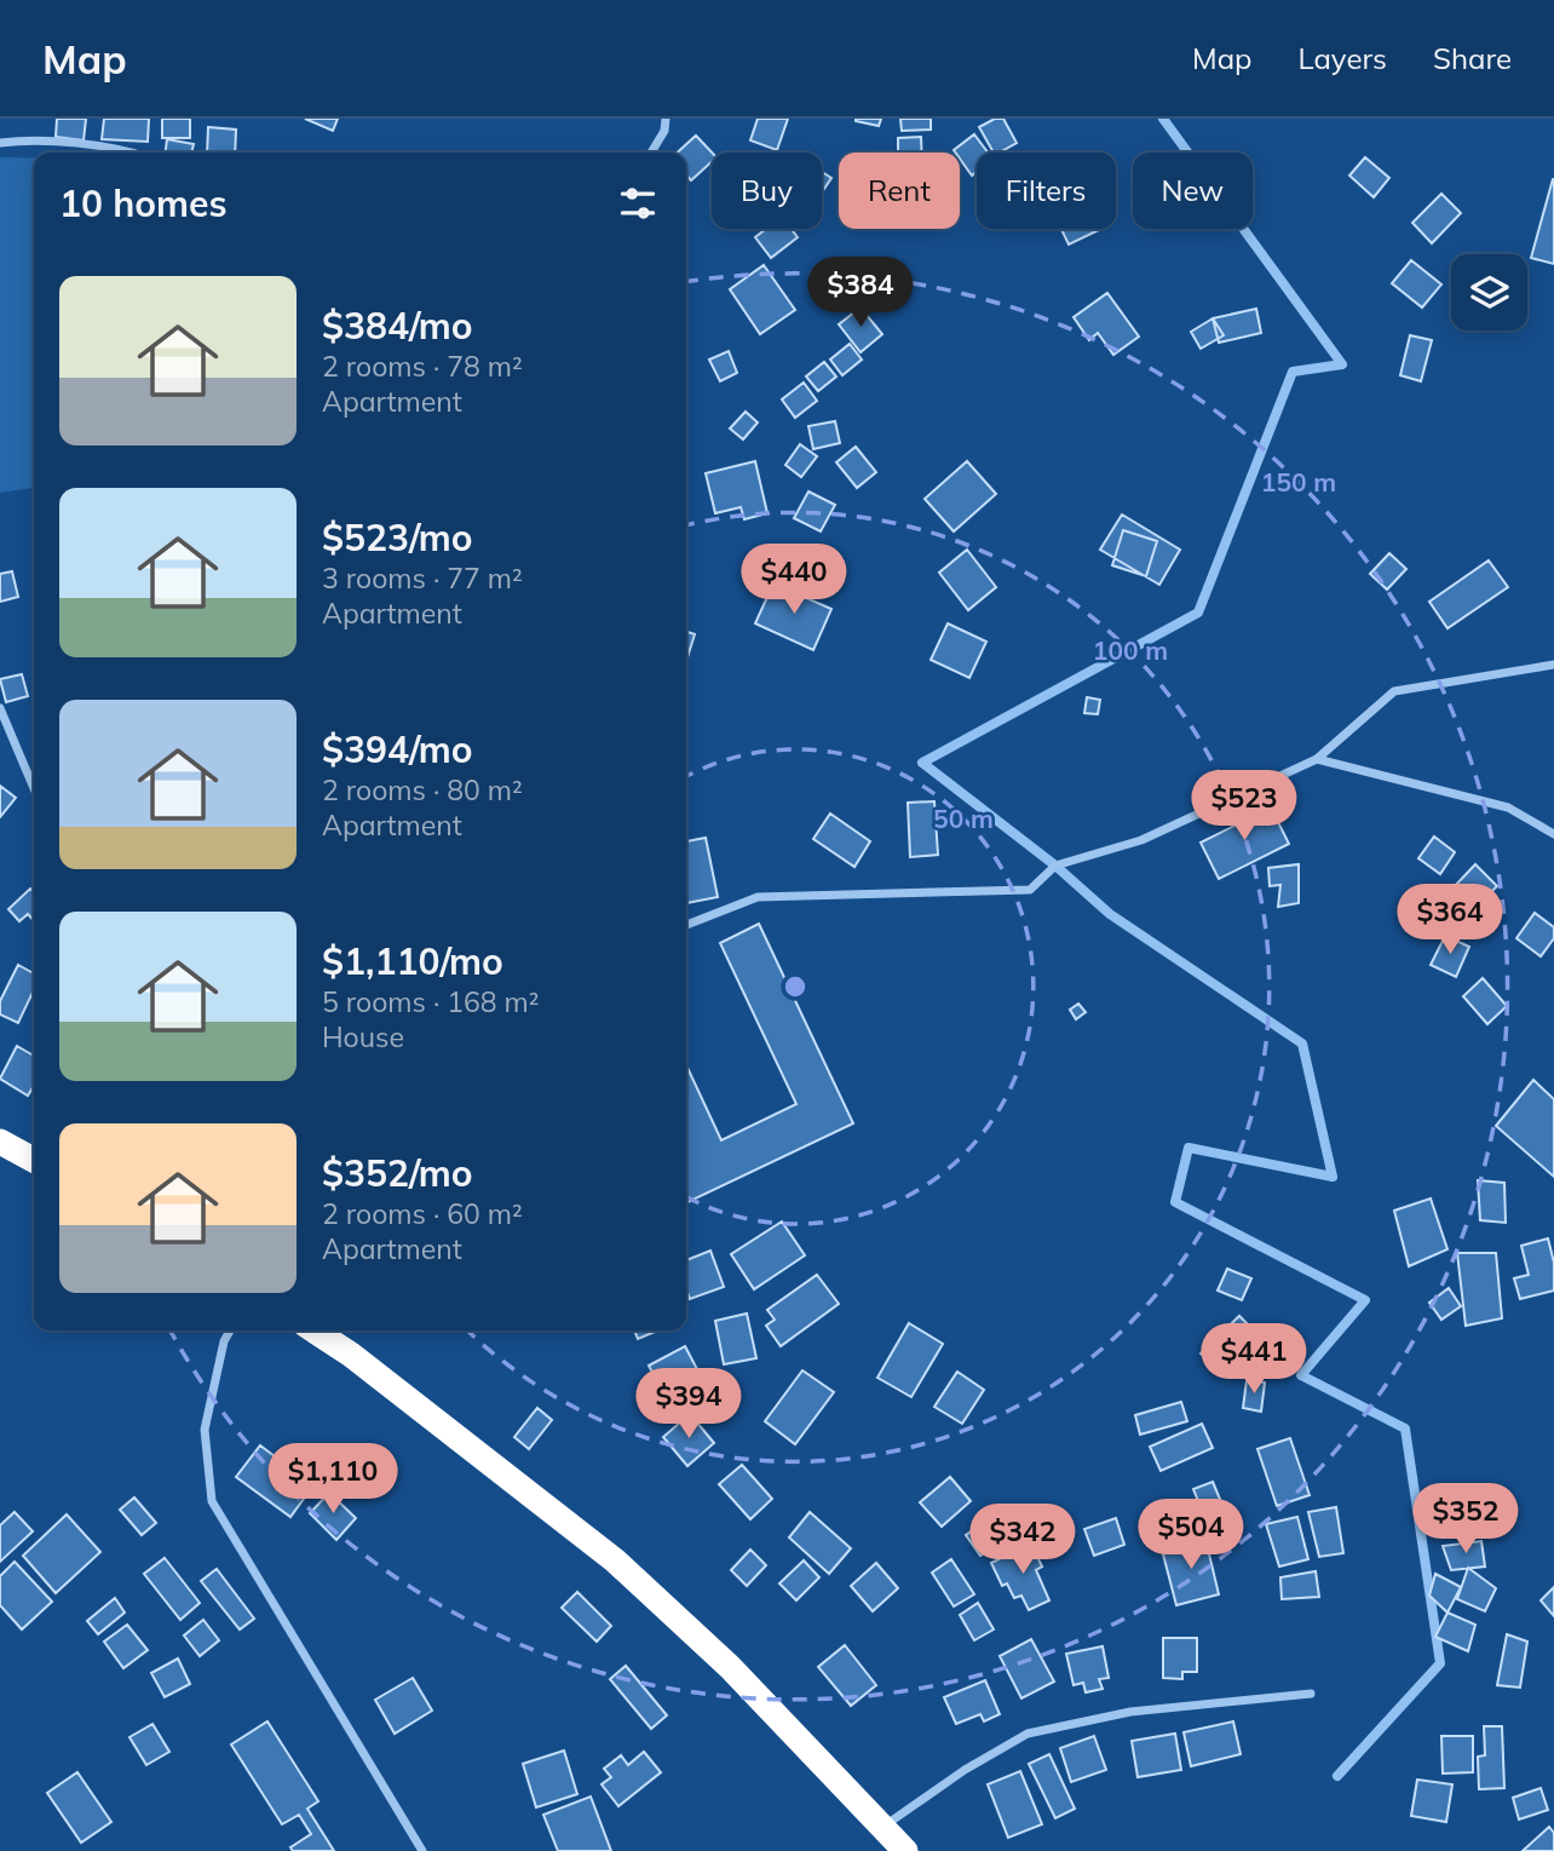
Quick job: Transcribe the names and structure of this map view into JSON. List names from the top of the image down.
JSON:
{
  "page": {
    "header": "Map",
    "nav": ["Map", "Layers", "Share"],
    "chip": [
      "Buy",
      "Rent",
      "Filters",
      "New"
    ],
    "heading": "10 homes",
    "list": [
      {
        "name": "$384/mo",
        "note": "2 rooms · 78 m² · Apartment"
      },
      {
        "name": "$523/mo",
        "note": "3 rooms · 77 m² · Apartment"
      },
      {
        "name": "$394/mo",
        "note": "2 rooms · 80 m² · Apartment"
      },
      {
        "name": "$1,110/mo",
        "note": "5 rooms · 168 m² · House"
      },
      {
        "name": "$352/mo",
        "note": "2 rooms · 60 m² · Apartment"
      }
    ],
    "price": [
      "$384",
      "$440",
      "$523",
      "$364",
      "$441",
      "$394",
      "$1,110",
      "$352",
      "$504",
      "$342"
    ]
  },
  "rings": ["150 m", "100 m", "50 m"]
}
